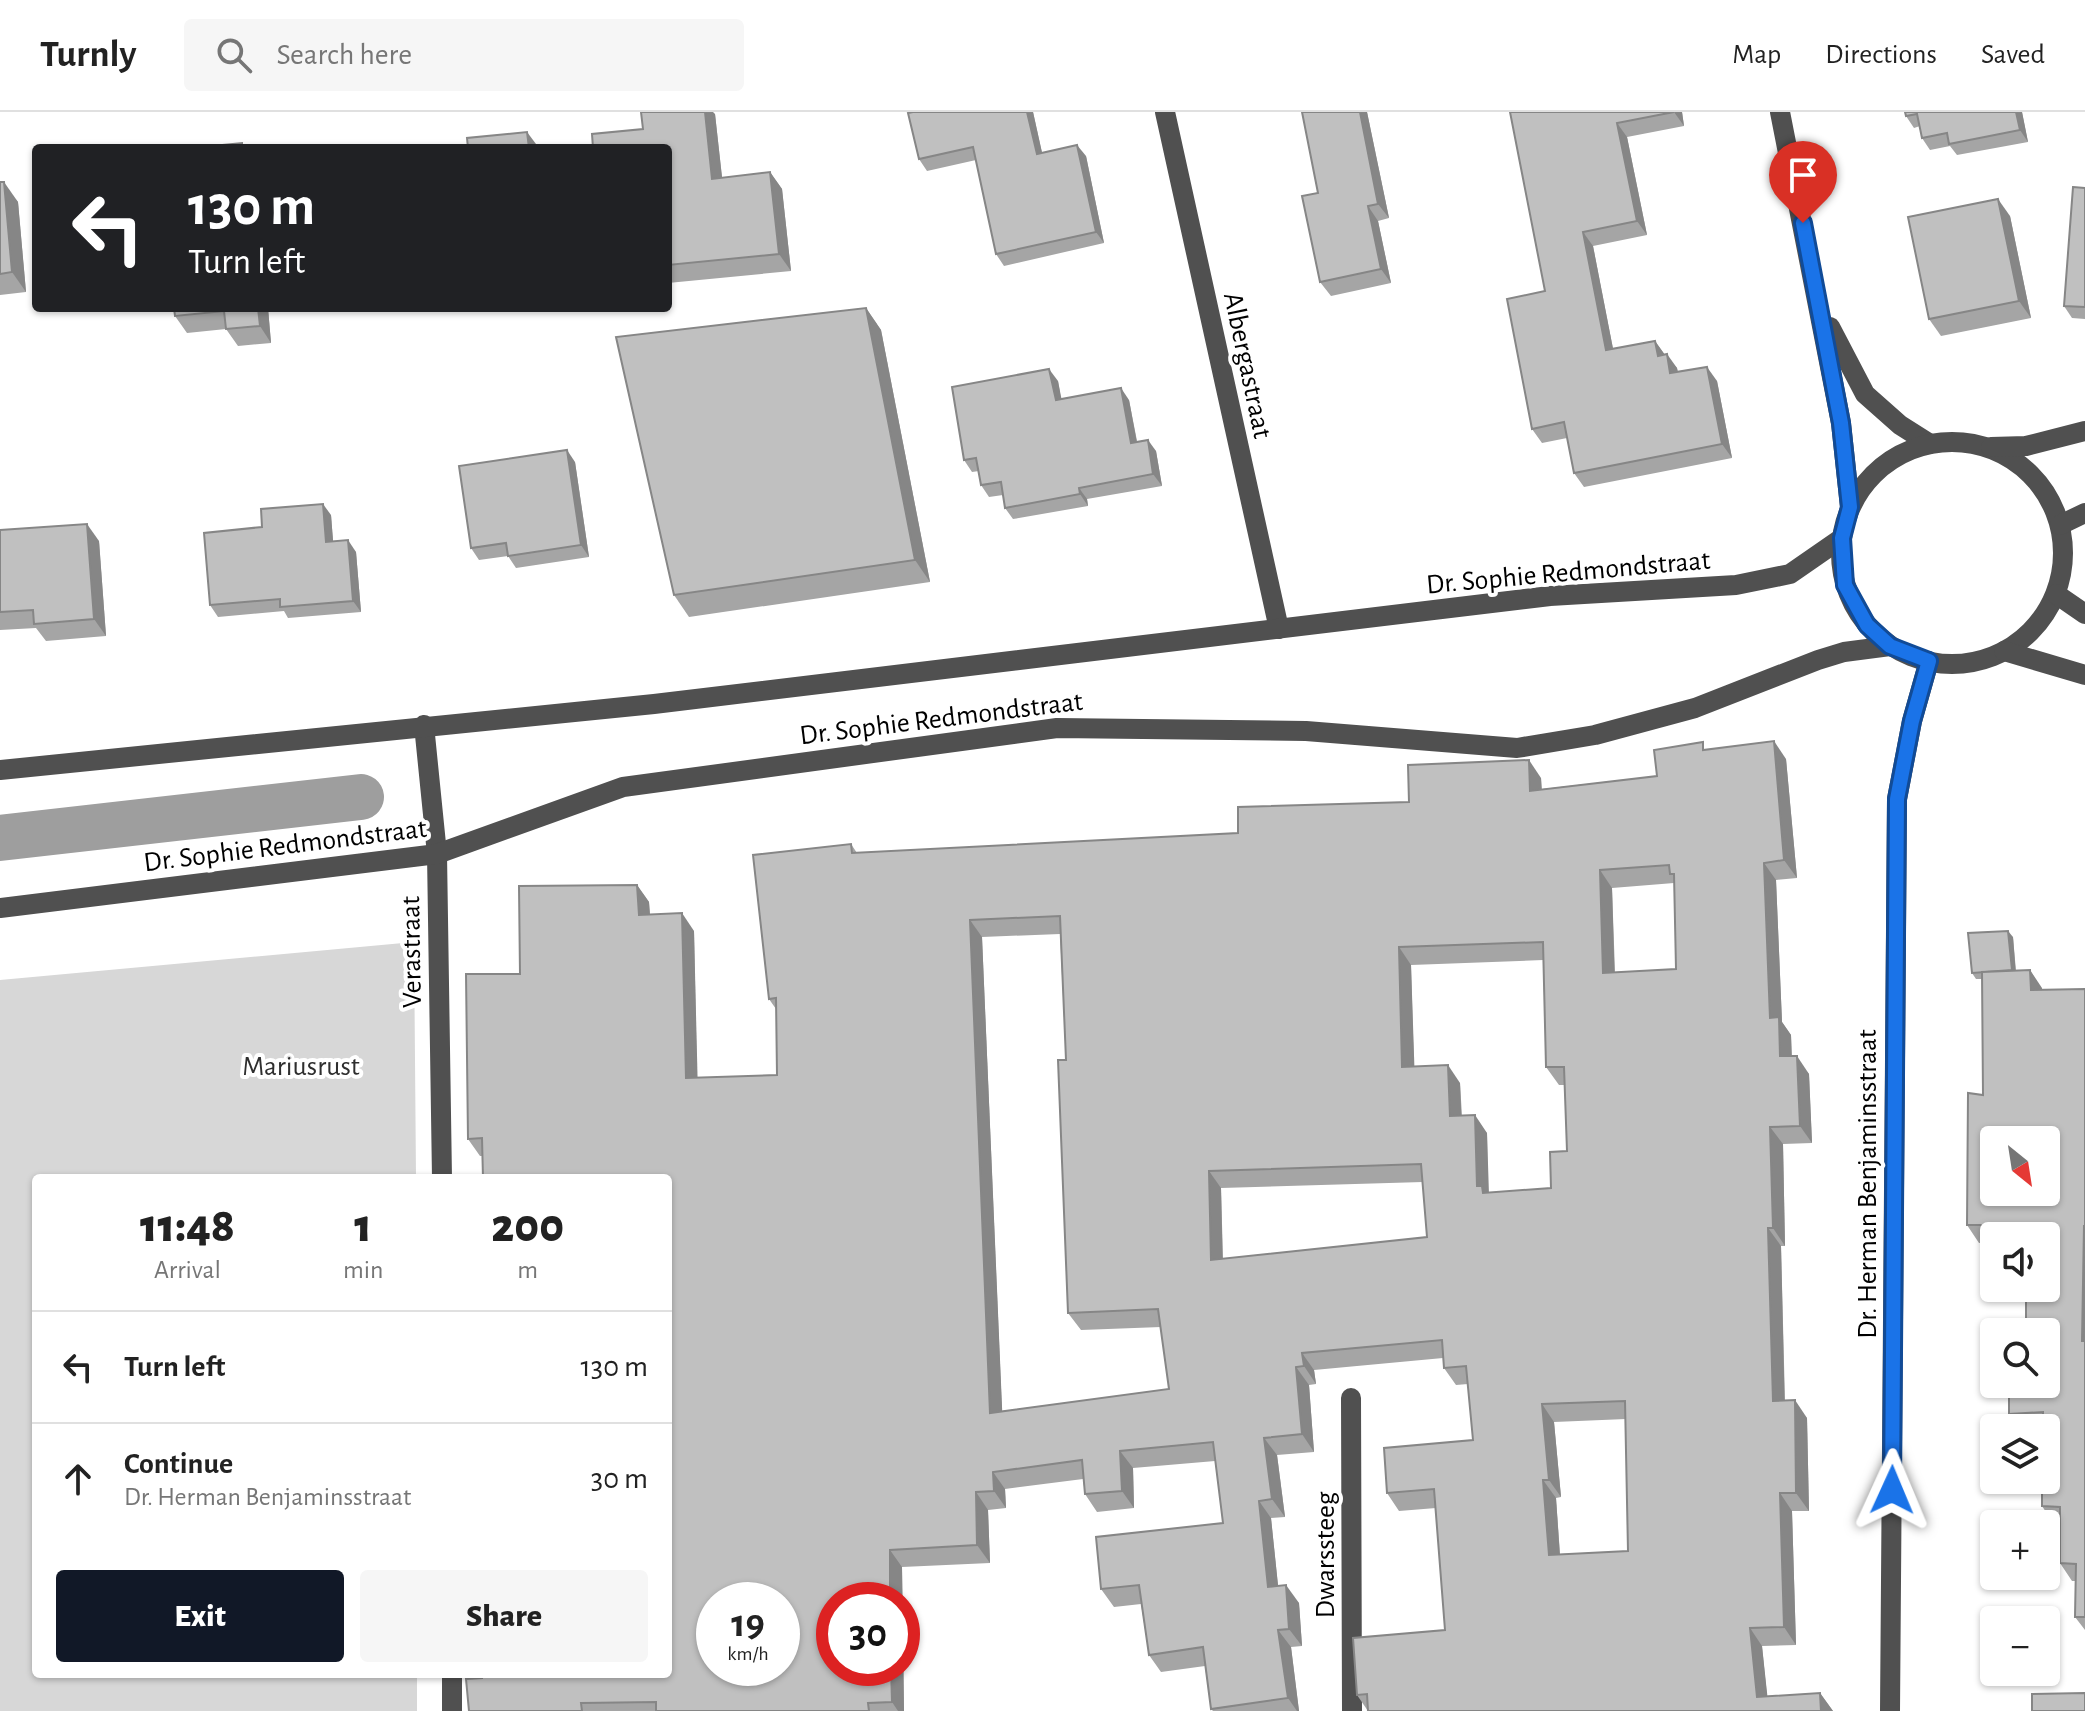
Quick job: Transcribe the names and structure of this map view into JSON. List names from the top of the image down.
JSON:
{
  "streets": {
    "street": [
      "Albergastraat",
      "Dr. Sophie Redmondstraat",
      "Verastraat",
      "Dr. Herman Benjaminsstraat",
      "Dwarssteeg"
    ]
  },
  "crossings": [
    ["Albergastraat", "Dr. Sophie Redmondstraat"],
    ["Dr. Sophie Redmondstraat", "Verastraat"],
    ["Dr. Sophie Redmondstraat", "Dr. Herman Benjaminsstraat"]
  ],
  "parks": ["Mariusrust"],
  "north": "bottom right",
  "page": {
    "header": "Turnly",
    "search": "Search here",
    "nav": ["Map", "Directions", "Saved"],
    "turn": ["130 m", "Turn left"],
    "map_buttons": ["+", "−"],
    "eta": [
      "11:48",
      "Arrival",
      "1",
      "min",
      "200",
      "m"
    ],
    "list": [
      {
        "name": "Turn left",
        "value": "130 m"
      },
      {
        "name": "Continue",
        "note": "Dr. Herman Benjaminsstraat",
        "value": "30 m"
      }
    ],
    "buttons": ["Exit", "Share"],
    "speed": "19 km/h",
    "limit": "30"
  }
}
